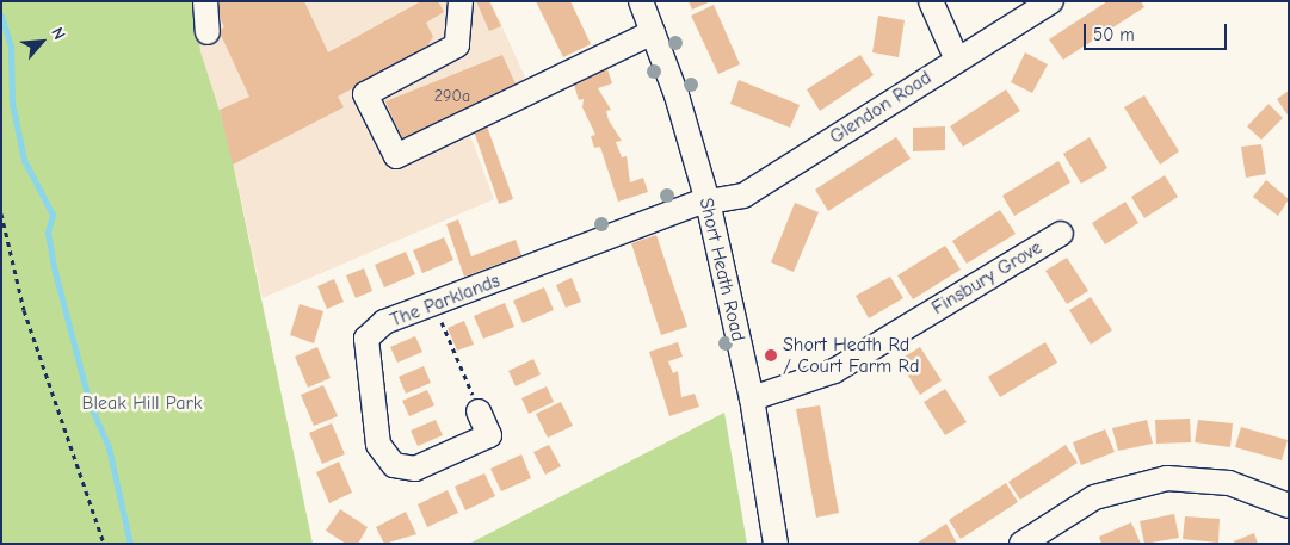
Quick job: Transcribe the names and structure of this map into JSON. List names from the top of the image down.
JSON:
{
  "streets": {
    "street": [
      "Glendon Road",
      "Short Heath Road",
      "Finsbury Grove",
      "The Parklands"
    ]
  },
  "crossings": [
    ["Glendon Road", "Short Heath Road"],
    ["Glendon Road", "The Parklands"],
    ["Short Heath Road", "Finsbury Grove"],
    ["Short Heath Road", "The Parklands"]
  ],
  "parks": ["Bleak Hill Park"],
  "places": ["Short Heath Rd / Court Farm Rd"],
  "house_numbers": ["290a"],
  "scale_bar": "50 m",
  "north": "top right"
}
